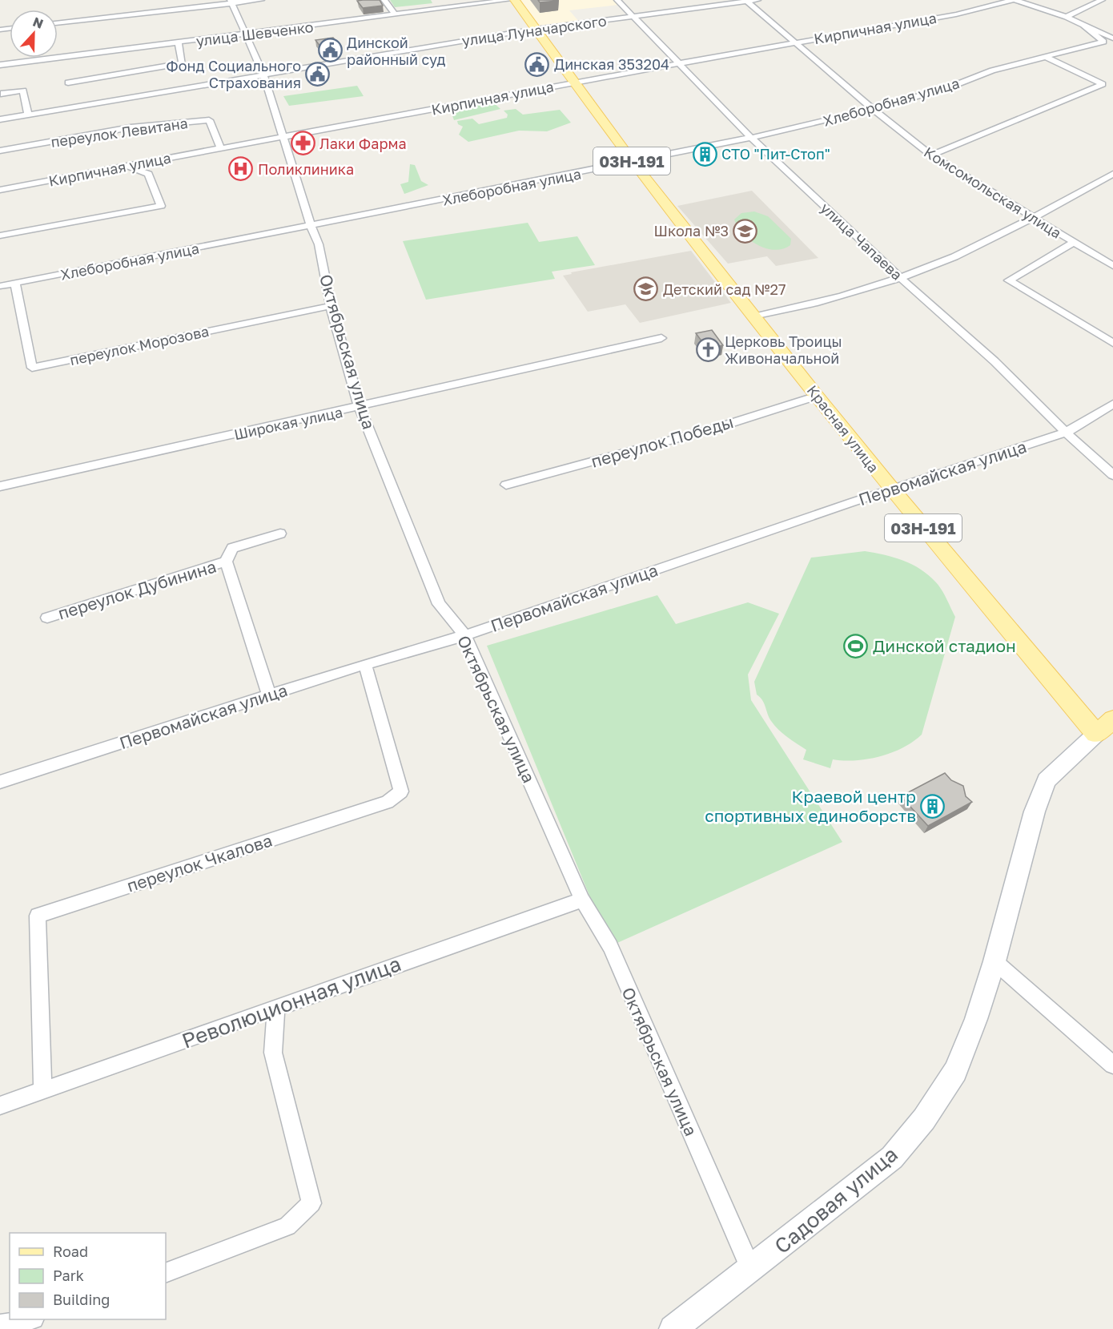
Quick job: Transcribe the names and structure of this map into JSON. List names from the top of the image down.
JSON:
{
  "streets": {
    "main road": ["03Н-191", "Красная улица"],
    "street": [
      "Кирпичная улица",
      "улица Луначарского",
      "улица Шевченко",
      "Хлеборобная улица",
      "переулок Левитана",
      "Комсомольская улица",
      "улица Чапаева",
      "переулок Морозова",
      "Октябрьская улица",
      "Широкая улица",
      "переулок Победы",
      "Первомайская улица",
      "переулок Дубинина",
      "переулок Чкалова",
      "Революционная улица",
      "Садовая улица"
    ]
  },
  "crossings": [
    ["Кирпичная улица", "переулок Левитана"],
    ["Кирпичная улица", "Комсомольская улица"],
    ["Кирпичная улица", "улица Чапаева"],
    ["Кирпичная улица", "Октябрьская улица"],
    ["Кирпичная улица", "Красная улица"],
    ["улица Луначарского", "Комсомольская улица"],
    ["улица Луначарского", "улица Чапаева"],
    ["улица Луначарского", "Октябрьская улица"],
    ["улица Луначарского", "Красная улица"],
    ["улица Шевченко", "Октябрьская улица"],
    ["Хлеборобная улица", "Комсомольская улица"],
    ["Хлеборобная улица", "улица Чапаева"],
    ["Хлеборобная улица", "переулок Морозова"],
    ["Хлеборобная улица", "Октябрьская улица"],
    ["Хлеборобная улица", "Красная улица"],
    ["улица Чапаева", "Первомайская улица"],
    ["переулок Морозова", "Октябрьская улица"],
    ["Октябрьская улица", "Широкая улица"],
    ["Октябрьская улица", "Первомайская улица"],
    ["Октябрьская улица", "Революционная улица"],
    ["Октябрьская улица", "Садовая улица"],
    ["Красная улица", "переулок Победы"],
    ["Красная улица", "Первомайская улица"],
    ["Первомайская улица", "переулок Дубинина"],
    ["Первомайская улица", "переулок Чкалова"],
    ["переулок Чкалова", "Революционная улица"]
  ],
  "places": {
    "public building": ["Динской районный суд", "Динская 353204", "Фонд Социального Страхования"],
    "pharmacy": ["Лаки Фарма"],
    "building": ["СТО \"Пит-Стоп\"", "Краевой центр спортивных единоборств"],
    "hospital": ["Поликлиника"],
    "school or university": ["Школа №3", "Детский сад №27"],
    "church": ["Церковь Троицы Живоначальной"],
    "sports": ["Динской стадион"]
  },
  "legend": ["Road", "Park", "Building"],
  "north": "top"
}
